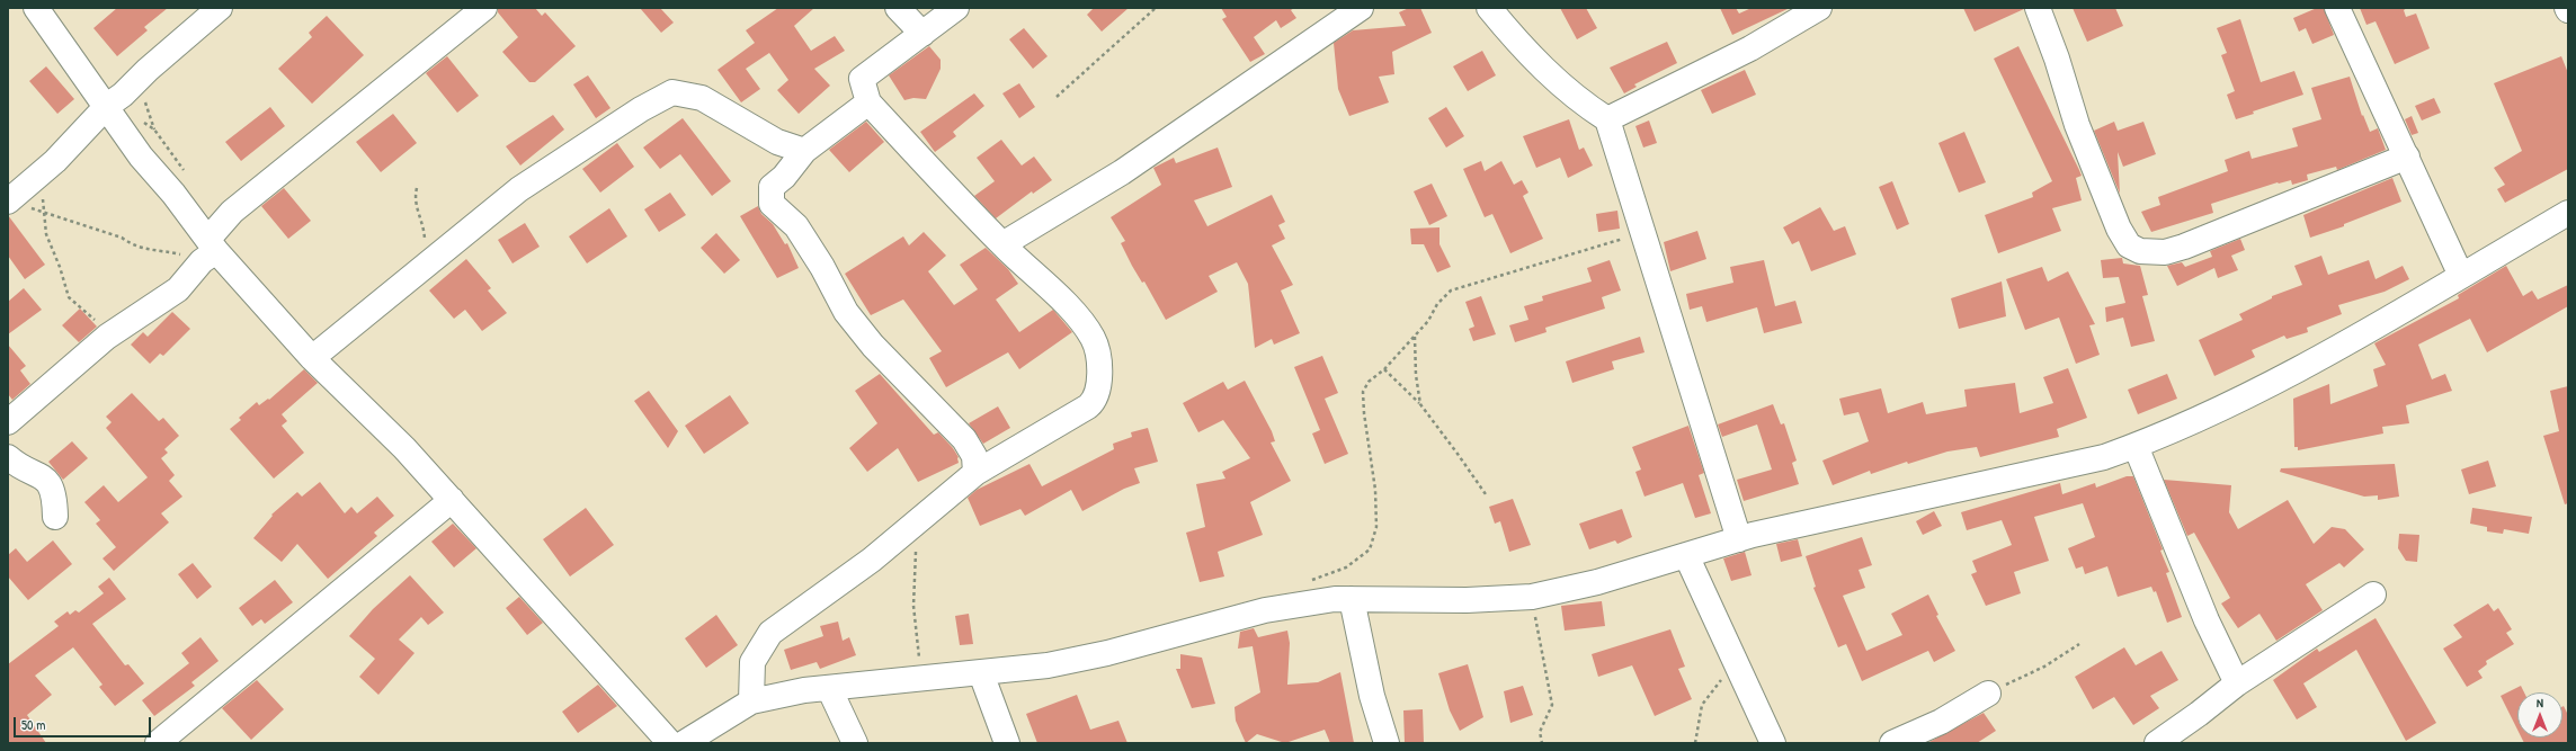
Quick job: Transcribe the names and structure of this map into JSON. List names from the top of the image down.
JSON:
{
  "scale_bar": "50 m",
  "north": "top"
}
